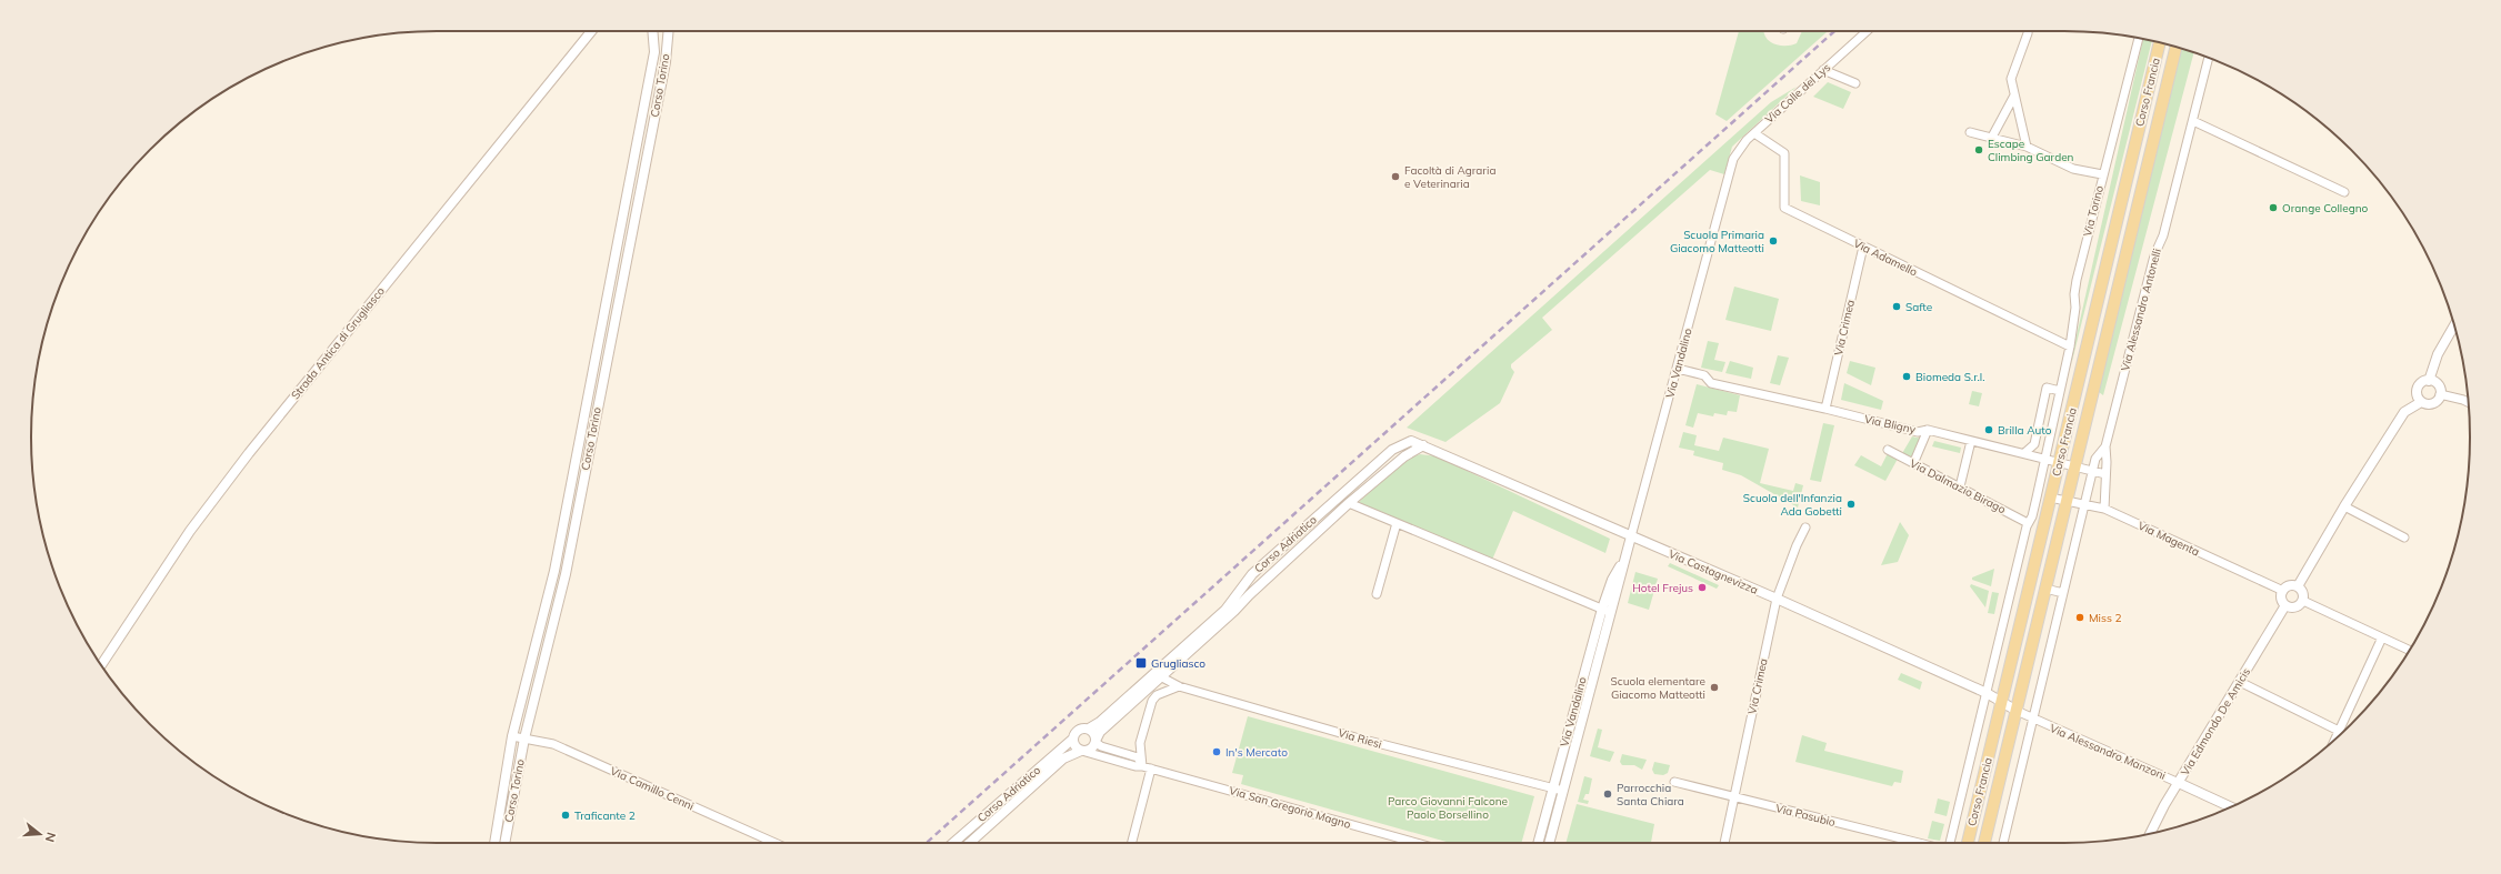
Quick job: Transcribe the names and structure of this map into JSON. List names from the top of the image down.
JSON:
{
  "streets": {
    "main road": ["Corso Francia"],
    "street": [
      "Corso Torino",
      "Via Colle del Lys",
      "Via Torino",
      "Via Adamello",
      "Via Alessandro Antonelli",
      "Via Crimea",
      "Strada Antica di Grugliasco",
      "Via Vandalino",
      "Via Bligny",
      "Via Dalmazio Birago",
      "Via Magenta",
      "Corso Adriatico",
      "Via Castagnevizza",
      "Via Edmondo De Amicis",
      "Via Riesi",
      "Via Alessandro Manzoni",
      "Via Camillo Cenni",
      "Via San Gregorio Magno",
      "Via Pasubio"
    ]
  },
  "crossings": [
    ["Corso Torino", "Via Camillo Cenni"],
    ["Corso Francia", "Via Torino"],
    ["Corso Francia", "Via Bligny"],
    ["Corso Francia", "Via Dalmazio Birago"],
    ["Corso Francia", "Via Magenta"],
    ["Corso Francia", "Via Castagnevizza"],
    ["Corso Francia", "Via Alessandro Manzoni"],
    ["Via Colle del Lys", "Via Adamello"],
    ["Via Colle del Lys", "Via Vandalino"],
    ["Via Torino", "Via Adamello"],
    ["Via Torino", "Via Bligny"],
    ["Via Adamello", "Via Crimea"],
    ["Via Alessandro Antonelli", "Via Bligny"],
    ["Via Alessandro Antonelli", "Via Magenta"],
    ["Via Crimea", "Via Bligny"],
    ["Via Crimea", "Via Castagnevizza"],
    ["Via Crimea", "Via Pasubio"],
    ["Via Vandalino", "Via Bligny"],
    ["Via Vandalino", "Via Castagnevizza"],
    ["Via Vandalino", "Via Riesi"],
    ["Via Magenta", "Via Edmondo De Amicis"],
    ["Corso Adriatico", "Via Castagnevizza"],
    ["Corso Adriatico", "Via Riesi"],
    ["Corso Adriatico", "Via San Gregorio Magno"],
    ["Via Castagnevizza", "Via Alessandro Manzoni"],
    ["Via Edmondo De Amicis", "Via Alessandro Manzoni"]
  ],
  "parks": ["Parco Giovanni Falcone Paolo Borsellino"],
  "places": {
    "other": [
      "Escape Climbing Garden",
      "Facoltà di Agraria e Veterinaria",
      "Orange Collegno",
      "Scuola Primaria Giacomo Matteotti",
      "Safte",
      "Biomeda S.r.l.",
      "Brilla Auto",
      "Scuola dell'Infanzia Ada Gobetti",
      "Hotel Frejus",
      "Miss 2",
      "Scuola elementare Giacomo Matteotti",
      "In's Mercato",
      "Parrocchia Santa Chiara",
      "Traficante 2"
    ],
    "transit": ["Grugliasco"]
  },
  "north": "right"
}
